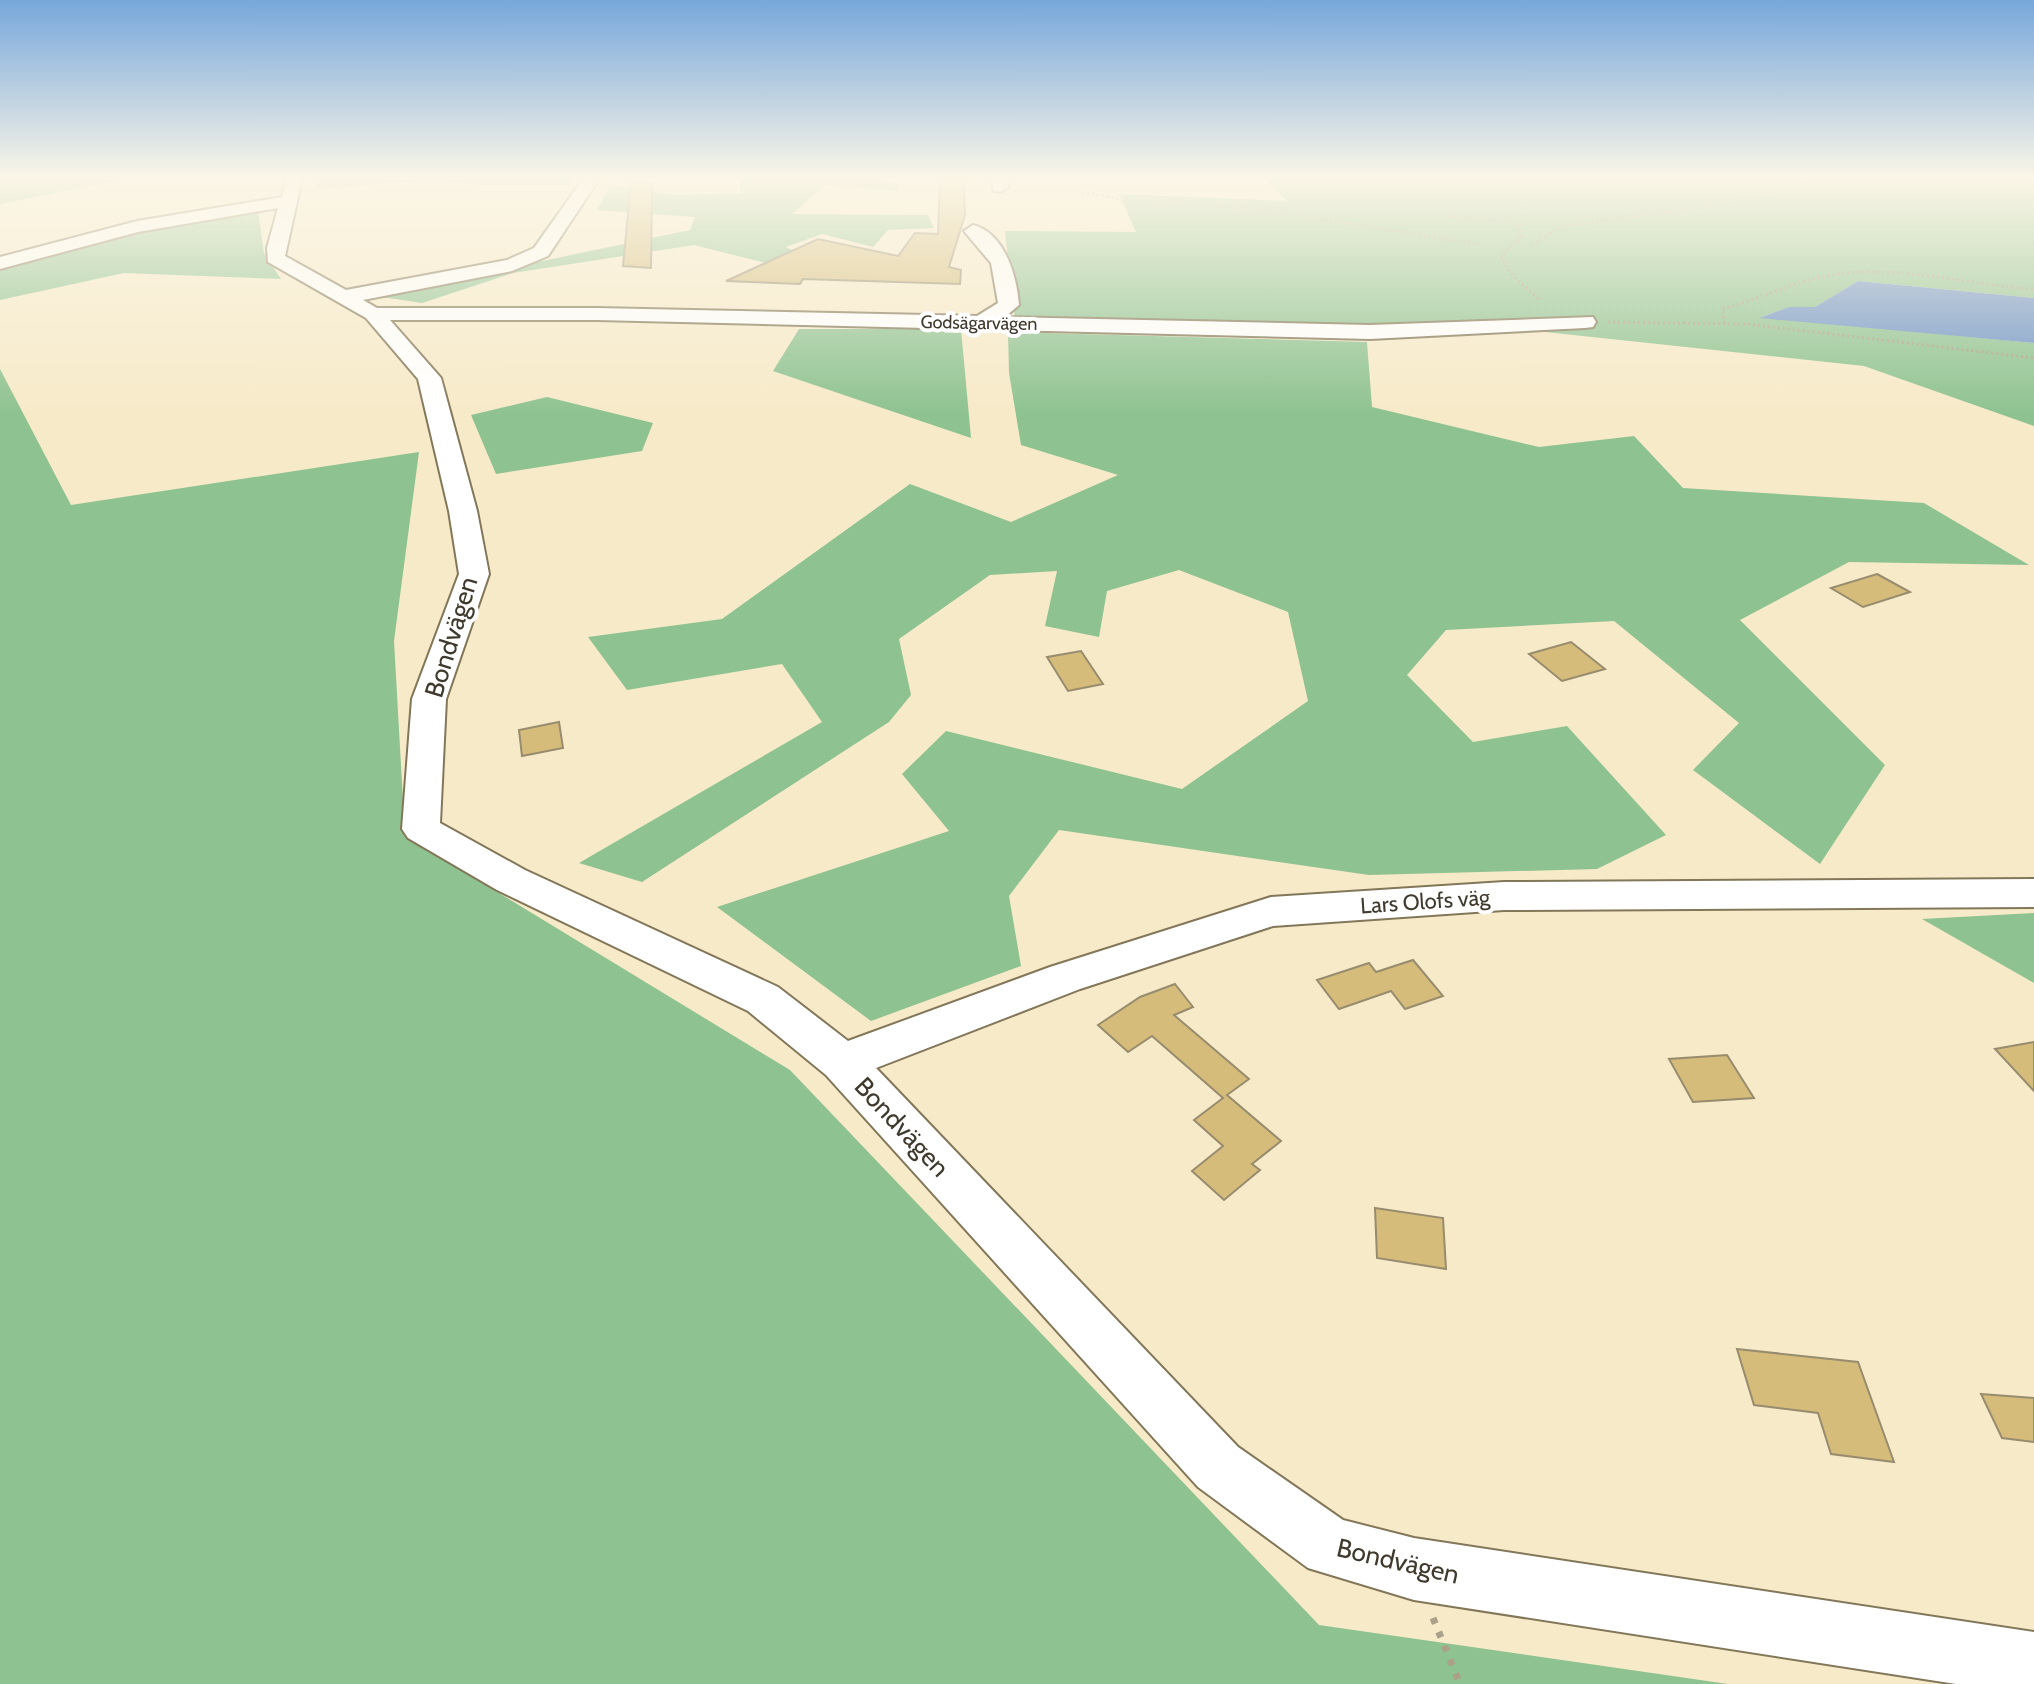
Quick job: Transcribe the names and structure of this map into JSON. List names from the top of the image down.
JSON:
{
  "streets": {
    "street": ["Godsägarvägen", "Bondvägen", "Lars Olofs väg"]
  },
  "crossings": [
    ["Godsägarvägen", "Bondvägen"],
    ["Bondvägen", "Lars Olofs väg"]
  ]
}
